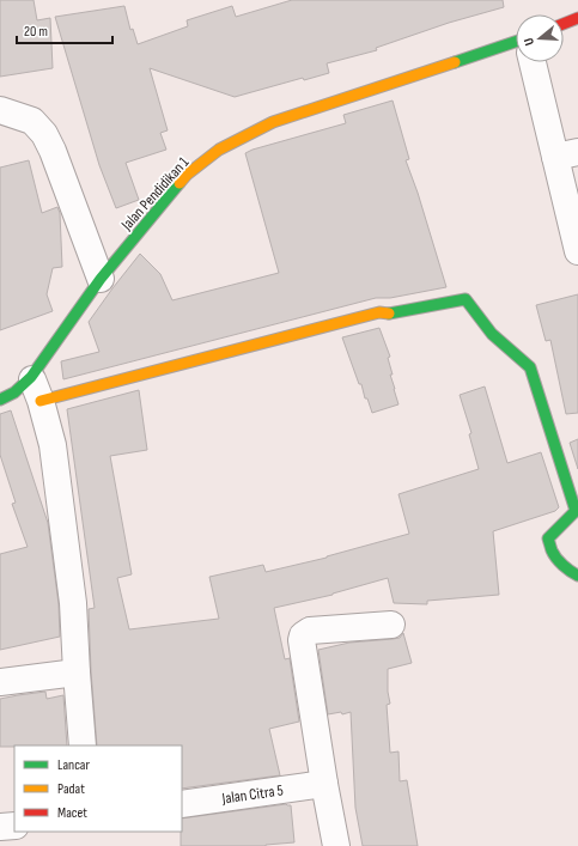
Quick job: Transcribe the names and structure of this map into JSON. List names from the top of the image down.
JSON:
{
  "streets": {
    "street": ["Jalan Pendidikan 1", "Jalan Citra 5"]
  },
  "legend": ["Lancar", "Padat", "Macet"],
  "scale_bar": "20 m",
  "north": "left"
}
